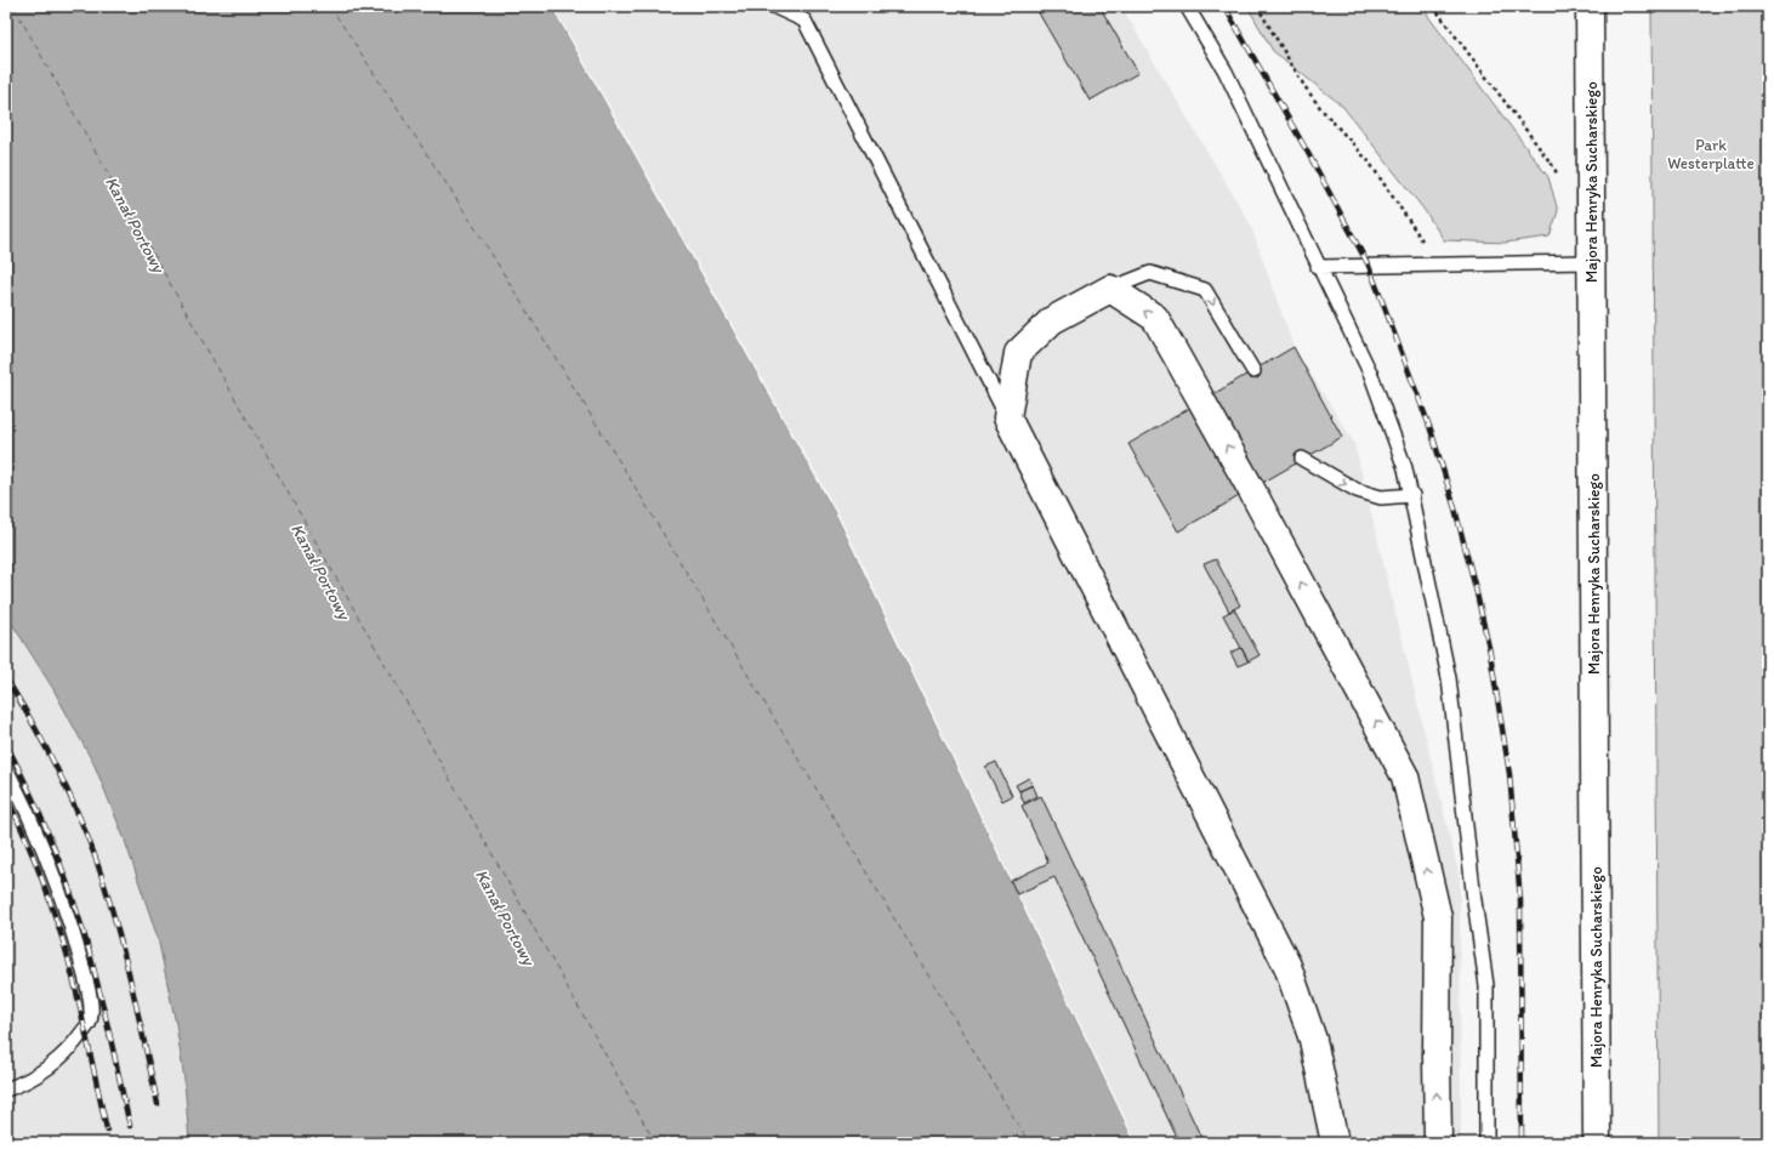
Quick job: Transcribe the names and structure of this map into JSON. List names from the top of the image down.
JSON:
{
  "streets": {
    "main road": ["Majora Henryka Sucharskiego"]
  },
  "water": ["Kanał Portowy"],
  "parks": ["Park Westerplatte"]
}
